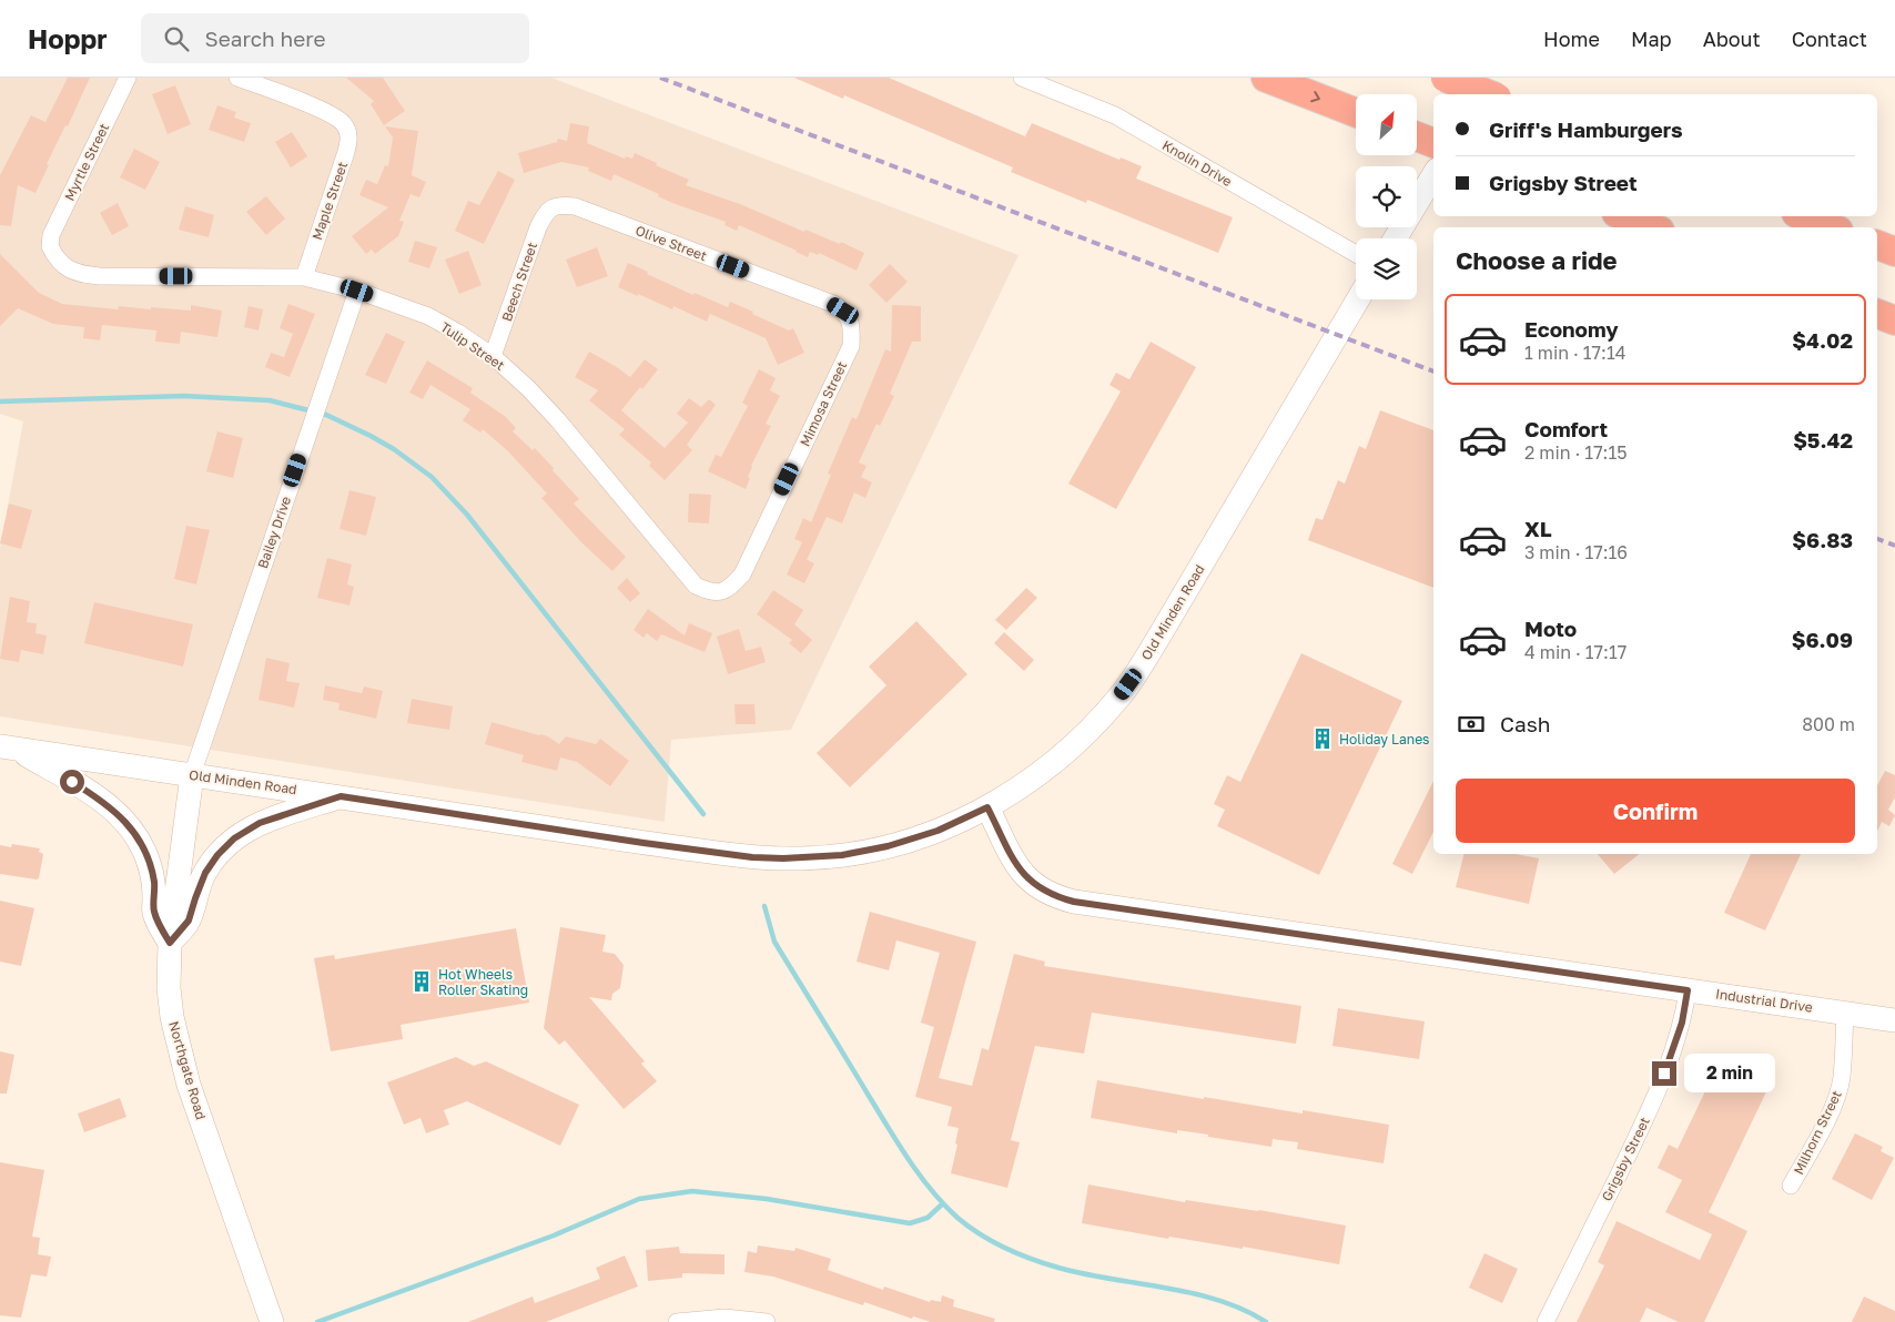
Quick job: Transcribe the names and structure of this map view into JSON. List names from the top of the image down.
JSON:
{
  "streets": {
    "main road": ["Old Minden Road", "Industrial Drive", "Northgate Road"],
    "street": [
      "Myrtle Street",
      "Knolin Drive",
      "Maple Street",
      "Olive Street",
      "Beech Street",
      "Tulip Street",
      "Mimosa Street",
      "Bailey Drive",
      "Milhorn Street",
      "Grigsby Street"
    ]
  },
  "crossings": [
    ["Myrtle Street", "Tulip Street"],
    ["Maple Street", "Tulip Street"],
    ["Olive Street", "Beech Street"],
    ["Olive Street", "Mimosa Street"],
    ["Beech Street", "Tulip Street"],
    ["Tulip Street", "Mimosa Street"],
    ["Tulip Street", "Bailey Drive"],
    ["Bailey Drive", "Old Minden Road"],
    ["Bailey Drive", "Northgate Road"],
    ["Old Minden Road", "Industrial Drive"],
    ["Old Minden Road", "Northgate Road"],
    ["Industrial Drive", "Milhorn Street"],
    ["Industrial Drive", "Grigsby Street"]
  ],
  "places": {
    "building": ["Holiday Lanes", "Hot Wheels Roller Skating"]
  },
  "north": "top right",
  "page": {
    "header": "Hoppr",
    "search": "Search here",
    "nav": [
      "Home",
      "Map",
      "About",
      "Contact"
    ],
    "banner": ["Griff's Hamburgers", "Grigsby Street"],
    "heading": "Choose a ride",
    "list": [
      {
        "name": "Economy",
        "note": "1 min · 17:14",
        "value": "$4.02"
      },
      {
        "name": "Comfort",
        "note": "2 min · 17:15",
        "value": "$5.42"
      },
      {
        "name": "XL",
        "note": "3 min · 17:16",
        "value": "$6.83"
      },
      {
        "name": "Moto",
        "note": "4 min · 17:17",
        "value": "$6.09"
      }
    ],
    "pay": ["Cash", "800 m"],
    "buttons": "Confirm",
    "bubble": "2 min"
  }
}
